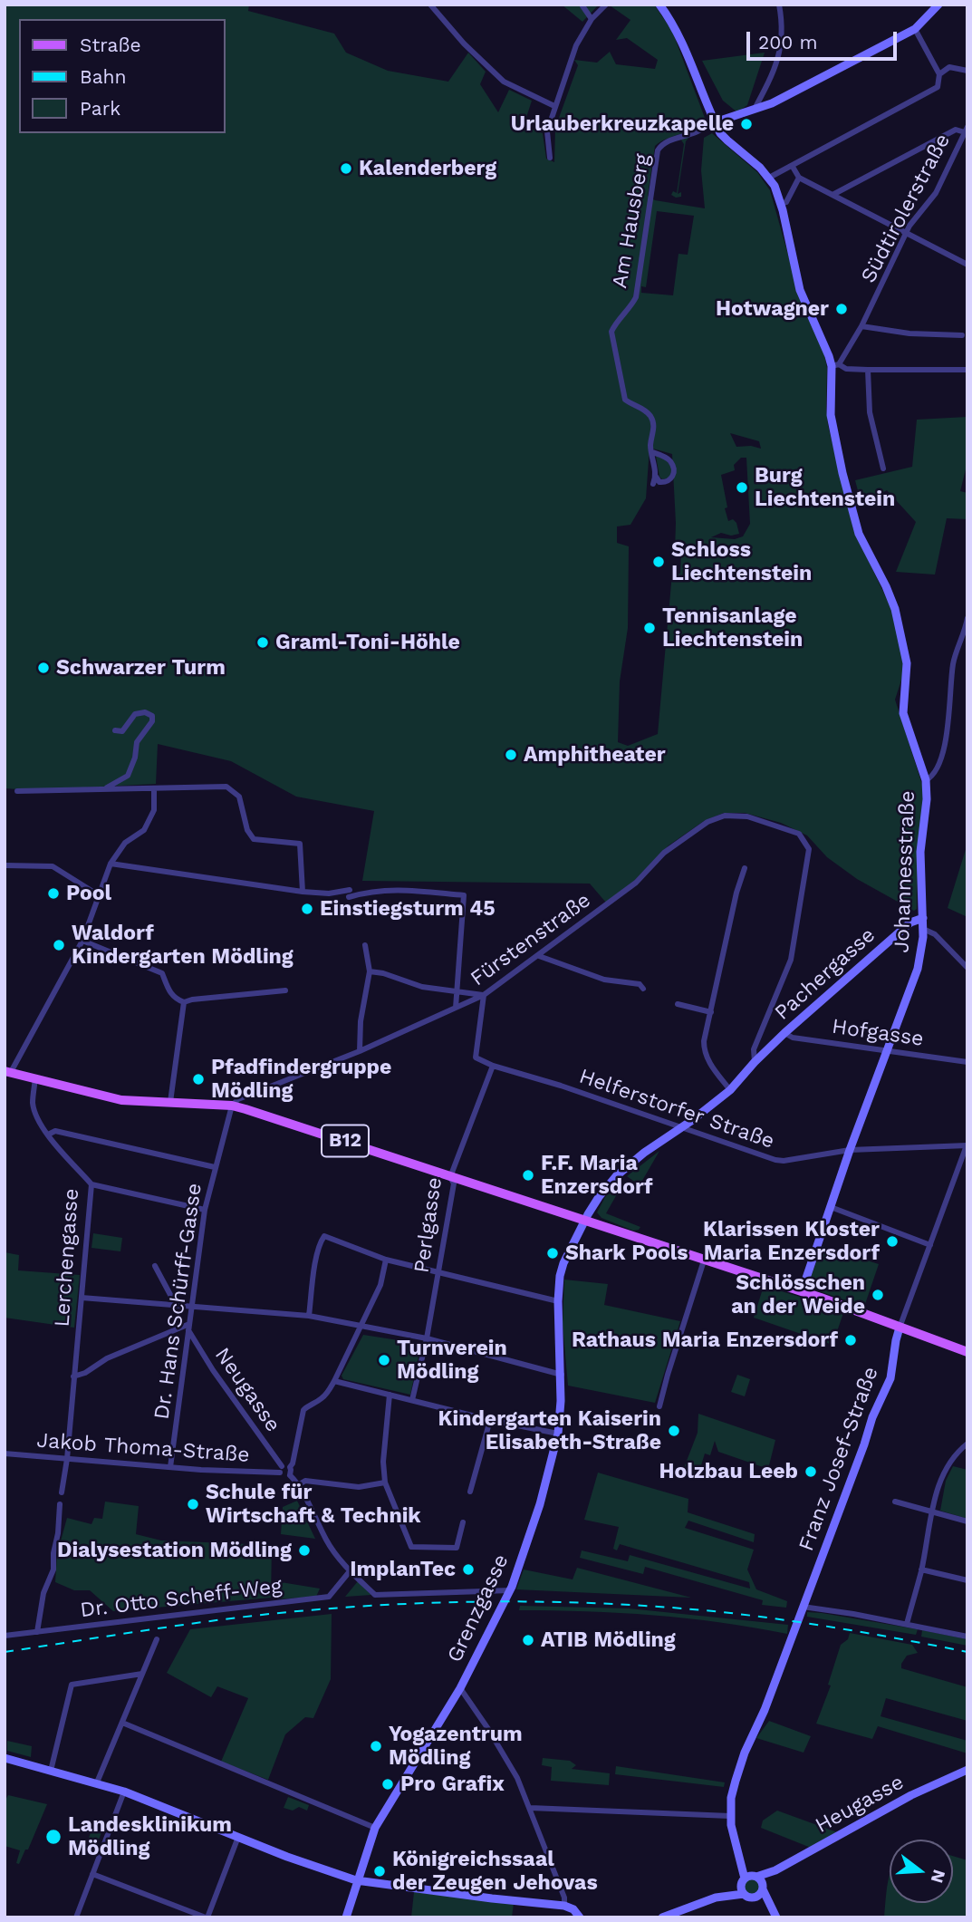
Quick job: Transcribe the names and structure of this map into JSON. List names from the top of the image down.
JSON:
{
  "streets": {
    "main road": ["B12"],
    "street": [
      "Südtirolerstraße",
      "Am Hausberg",
      "Johannesstraße",
      "Fürstenstraße",
      "Pachergasse",
      "Hofgasse",
      "Helferstorfer Straße",
      "Perlgasse",
      "Lerchengasse",
      "Dr. Hans Schürff-Gasse",
      "Neugasse",
      "Jakob Thoma-Straße",
      "Franz Josef-Straße",
      "Dr. Otto Scheff-Weg",
      "Grenzgasse",
      "Heugasse"
    ]
  },
  "crossings": [
    ["Südtirolerstraße", "Johannesstraße"],
    ["Am Hausberg", "Johannesstraße"],
    ["Johannesstraße", "Pachergasse"],
    ["Johannesstraße", "Hofgasse"],
    ["Johannesstraße", "Helferstorfer Straße"],
    ["Johannesstraße", "B12"],
    ["Fürstenstraße", "Pachergasse"],
    ["Fürstenstraße", "B12"],
    ["Fürstenstraße", "Dr. Hans Schürff-Gasse"],
    ["Pachergasse", "Hofgasse"],
    ["Pachergasse", "Helferstorfer Straße"],
    ["Pachergasse", "Grenzgasse"],
    ["Helferstorfer Straße", "Perlgasse"],
    ["Helferstorfer Straße", "Franz Josef-Straße"],
    ["Helferstorfer Straße", "Grenzgasse"],
    ["B12", "Perlgasse"],
    ["B12", "Lerchengasse"],
    ["B12", "Dr. Hans Schürff-Gasse"],
    ["B12", "Franz Josef-Straße"],
    ["B12", "Grenzgasse"],
    ["Lerchengasse", "Jakob Thoma-Straße"],
    ["Dr. Hans Schürff-Gasse", "Neugasse"],
    ["Dr. Hans Schürff-Gasse", "Jakob Thoma-Straße"],
    ["Neugasse", "Jakob Thoma-Straße"],
    ["Franz Josef-Straße", "Heugasse"]
  ],
  "places": [
    "Urlauberkreuzkapelle",
    "Kalenderberg",
    "Hotwagner",
    "Burg Liechtenstein",
    "Schloss Liechtenstein",
    "Tennisanlage Liechtenstein",
    "Graml-Toni-Höhle",
    "Schwarzer Turm",
    "Amphitheater",
    "Pool",
    "Einstiegsturm 45",
    "Waldorf Kindergarten Mödling",
    "Pfadfindergruppe Mödling",
    "F.F. Maria Enzersdorf",
    "Klarissen Kloster Maria Enzersdorf",
    "Shark Pools",
    "Schlösschen an der Weide",
    "Rathaus Maria Enzersdorf",
    "Turnverein Mödling",
    "Kindergarten Kaiserin Elisabeth-Straße",
    "Holzbau Leeb",
    "Schule für Wirtschaft & Technik",
    "Dialysestation Mödling",
    "ImplanTec",
    "ATIB Mödling",
    "Yogazentrum Mödling",
    "Pro Grafix",
    "Landesklinikum Mödling",
    "Königreichssaal der Zeugen Jehovas"
  ],
  "legend": ["Straße", "Bahn", "Park"],
  "scale_bar": "200 m",
  "north": "right"
}
